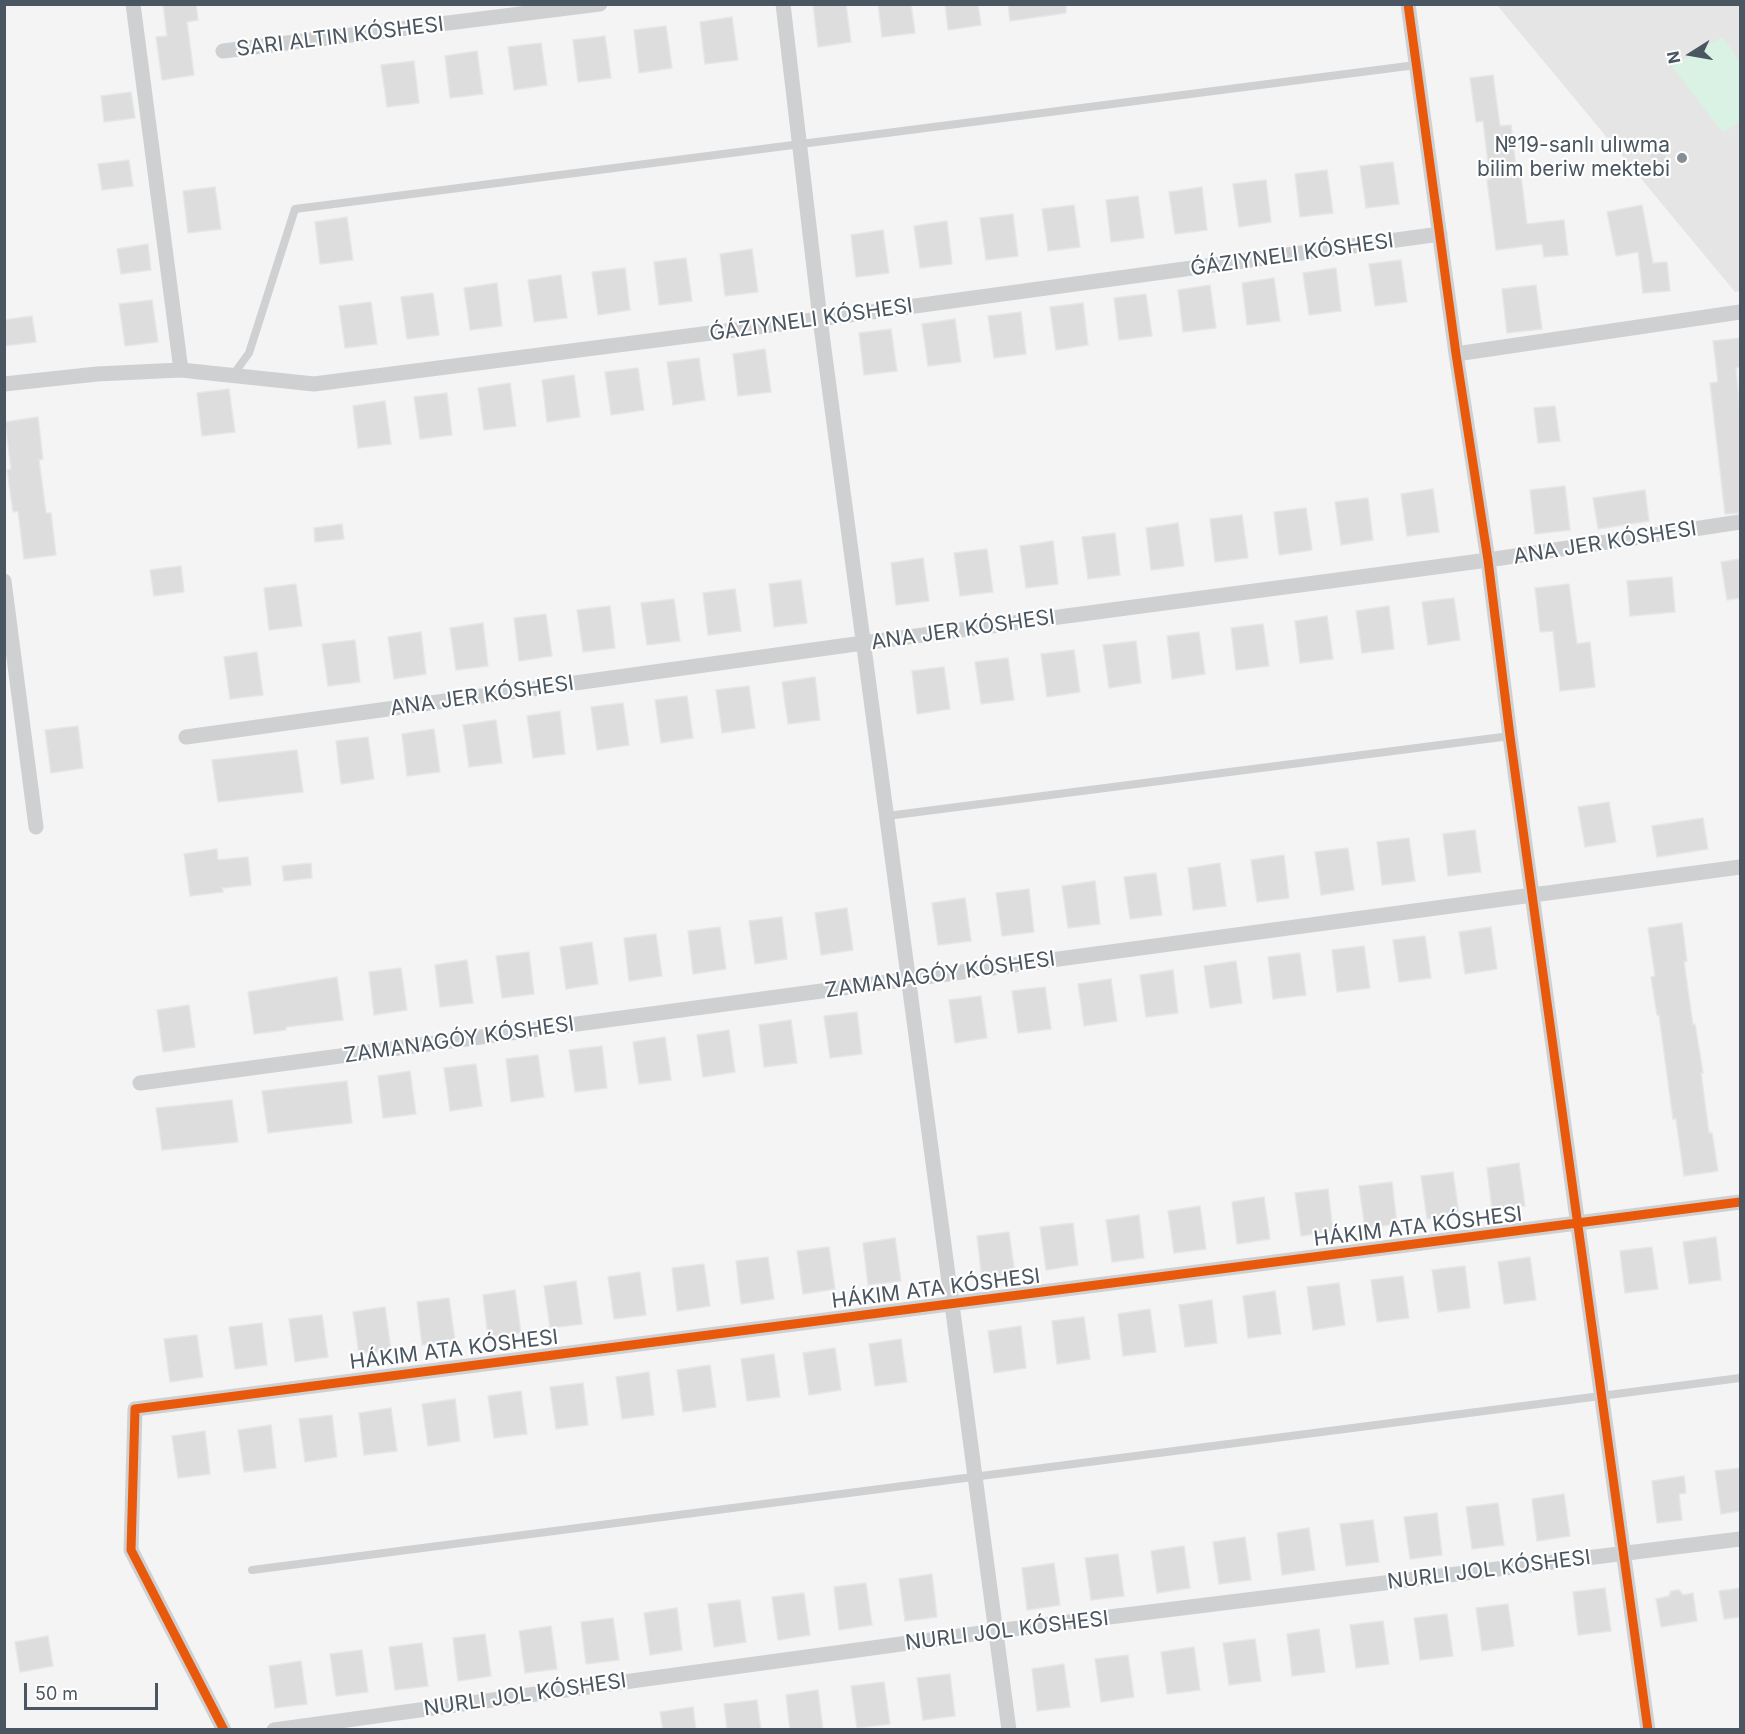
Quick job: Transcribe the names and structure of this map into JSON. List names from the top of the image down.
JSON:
{
  "streets": {
    "street": [
      "ǴÁZIYNELI KÓSHESI",
      "ANA JER KÓSHESI",
      "ZAMANAGÓY KÓSHESI",
      "HÁKIM ATA KÓSHESI"
    ]
  },
  "places": ["№19-sanlı ulıwma bilim beriw mektebi"],
  "scale_bar": "50 m",
  "north": "left"
}
